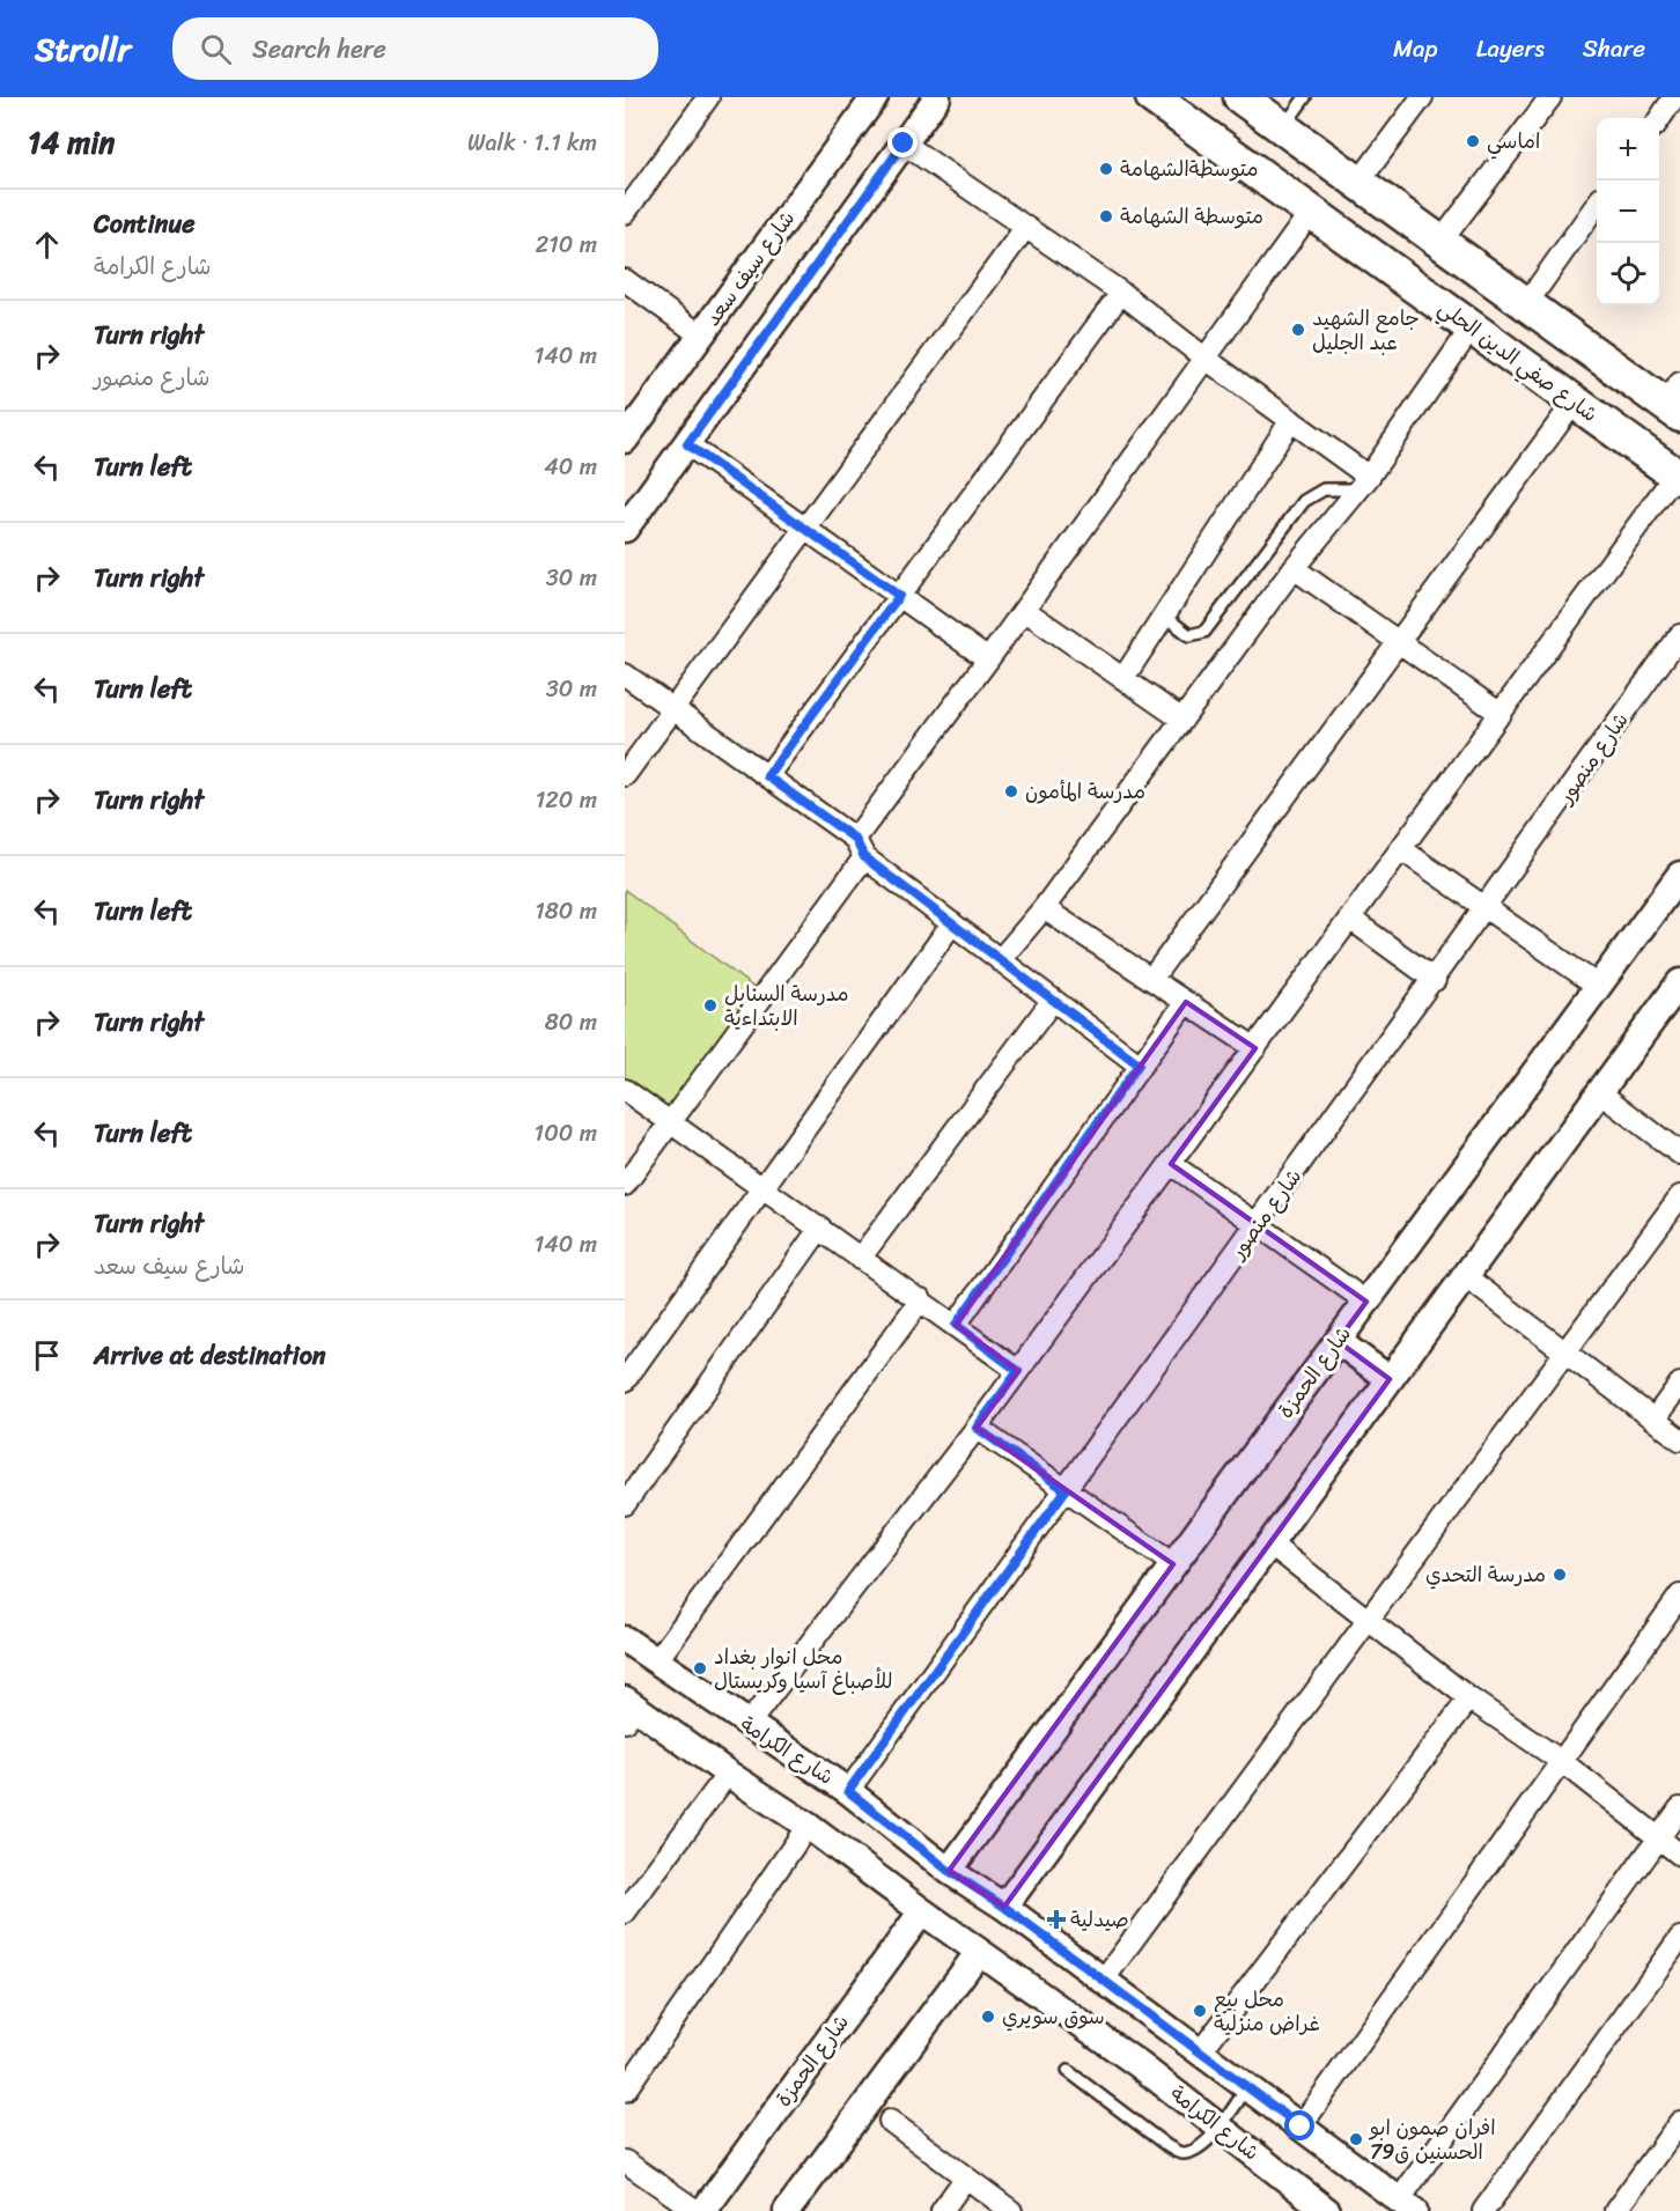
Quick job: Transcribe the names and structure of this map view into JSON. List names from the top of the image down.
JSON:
{
  "streets": {
    "main road": ["شارع صفي الدين الحلي"],
    "street": [
      "شارع سيف سعد",
      "شارع منصور",
      "شارع الحمزة",
      "شارع الكرامة"
    ]
  },
  "crossings": [
    ["شارع منصور", "شارع الكرامة"],
    ["شارع الحمزة", "شارع الكرامة"]
  ],
  "places": {
    "other": [
      "اماسي",
      "متوسطةالشهامة",
      "متوسطة الشهامة",
      "جامع الشهيد عبد الجليل",
      "مدرسة المأمون",
      "مدرسة السنابل الابتداءية",
      "مدرسة التحدي",
      "محل انوار بغداد للأصباغ آسيا وكريستال",
      "محل بيع غراض منزلية",
      "سوق سويري",
      "افران صمون ابو الحسنين ق79"
    ],
    "health": ["صيدلية"]
  },
  "page": {
    "header": "Strollr",
    "search": "Search here",
    "nav": ["Map", "Layers", "Share"],
    "heading": ["14 min", "Walk · 1.1 km"],
    "map_buttons": ["+", "−"],
    "list": [
      ["Continue", "شارع الكرامة", "210 m"],
      ["Turn right", "شارع منصور", "140 m"],
      ["Turn left", "40 m"],
      ["Turn right", "30 m"],
      ["Turn left", "30 m"],
      ["Turn right", "120 m"],
      ["Turn left", "180 m"],
      ["Turn right", "80 m"],
      ["Turn left", "100 m"],
      ["Turn right", "شارع سيف سعد", "140 m"],
      "Arrive at destination"
    ]
  }
}
